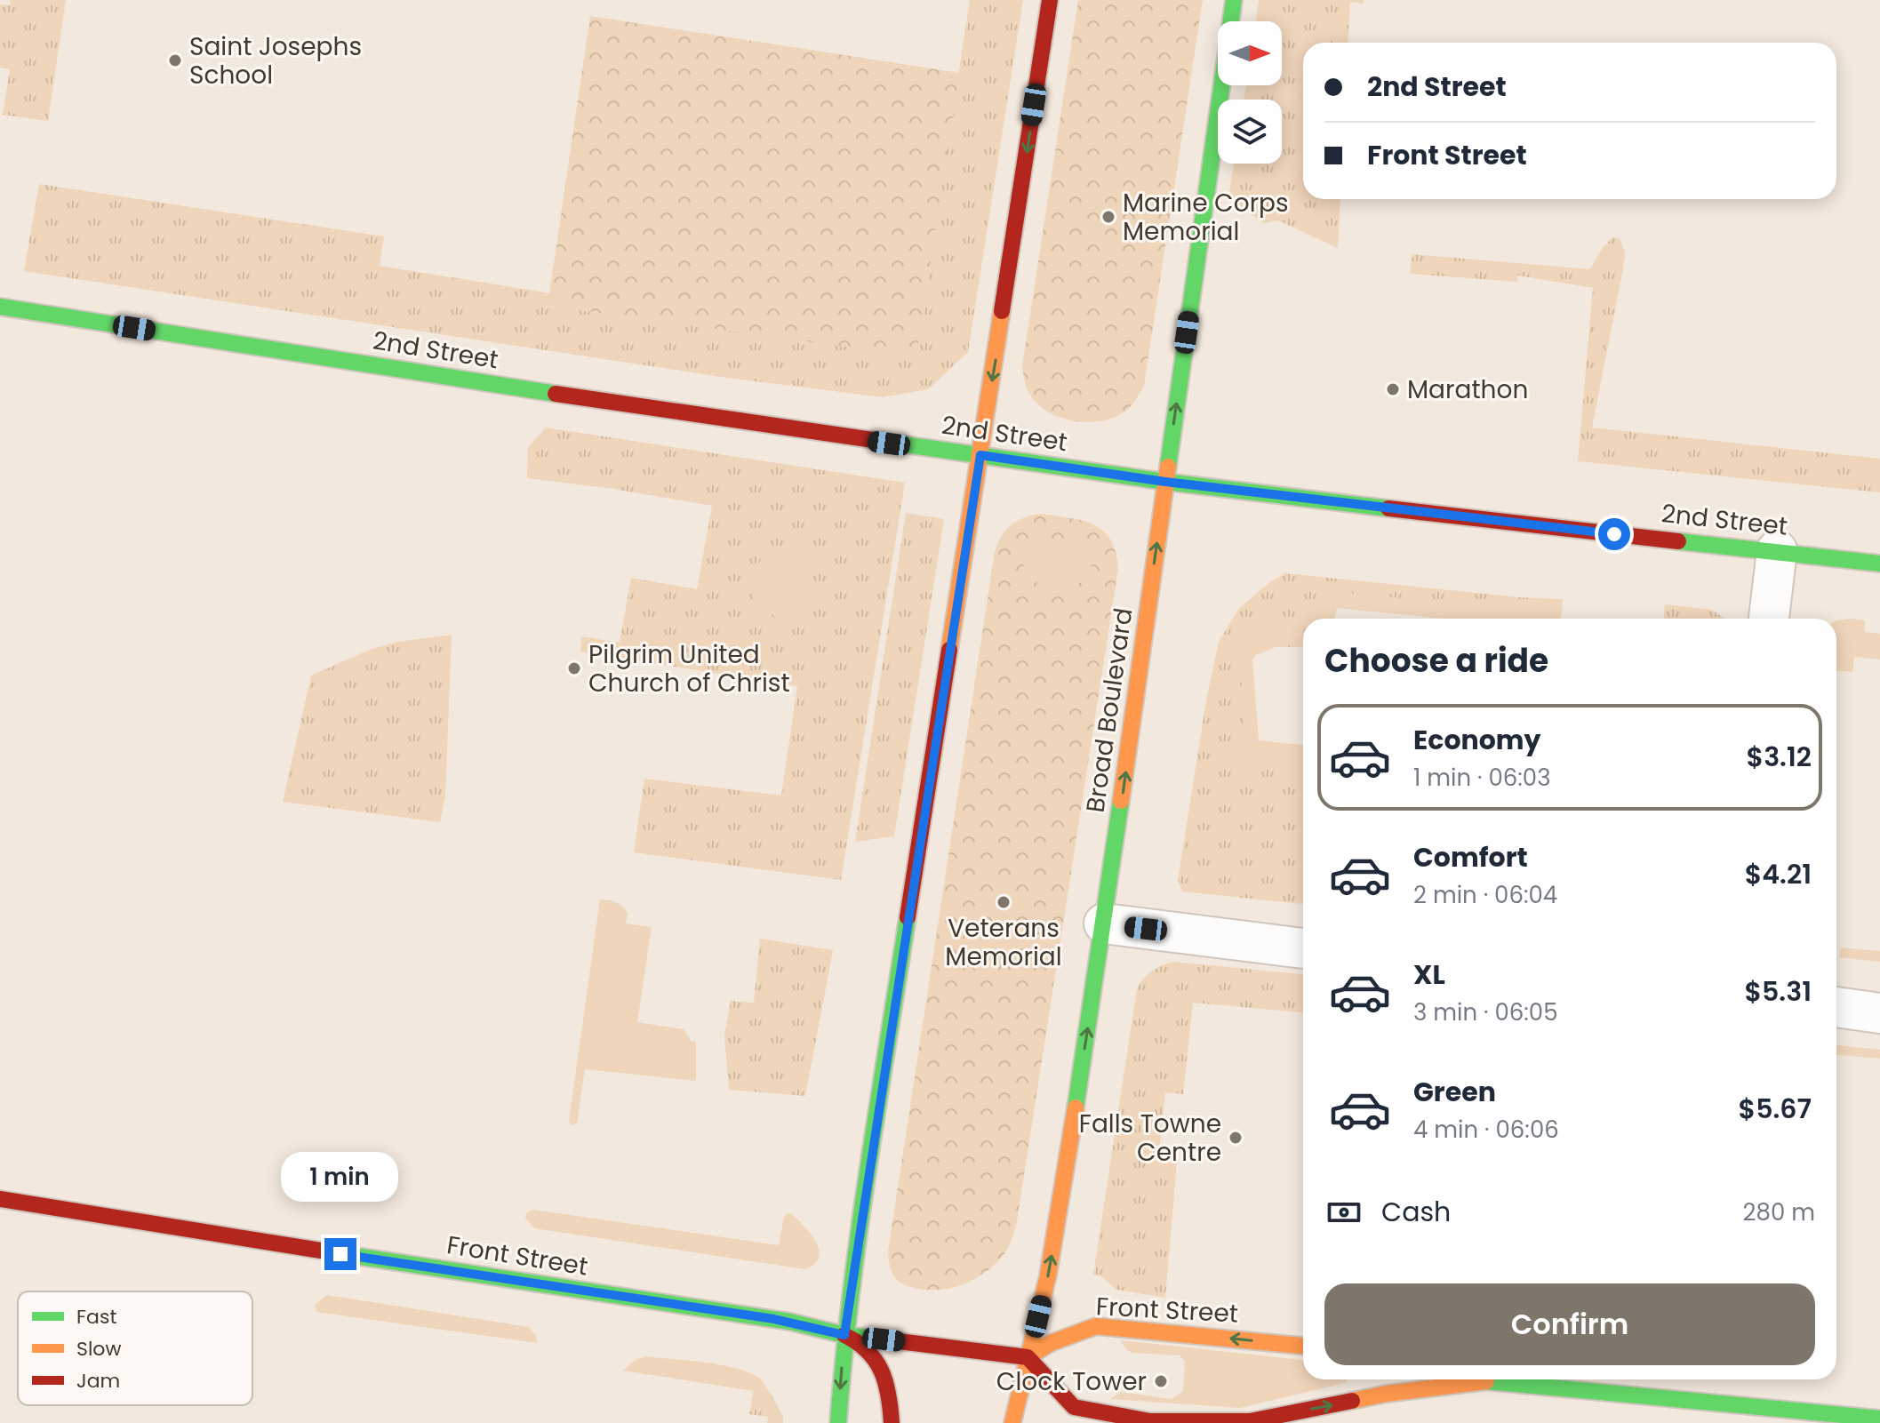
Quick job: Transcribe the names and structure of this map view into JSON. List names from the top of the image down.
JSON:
{
  "streets": {
    "main road": ["2nd Street", "Broad Boulevard", "Front Street"]
  },
  "crossings": [
    ["2nd Street", "Broad Boulevard"],
    ["Broad Boulevard", "Front Street"]
  ],
  "one_way": ["Broad Boulevard"],
  "places": [
    "Saint Josephs School",
    "Marine Corps Memorial",
    "Marathon",
    "Pilgrim United Church of Christ",
    "Veterans Memorial",
    "Falls Towne Centre",
    "Clock Tower"
  ],
  "legend": ["Fast", "Slow", "Jam"],
  "north": "right",
  "page": {
    "banner": ["2nd Street", "Front Street"],
    "heading": "Choose a ride",
    "list": [
      {
        "name": "Economy",
        "note": "1 min · 06:03",
        "value": "$3.12"
      },
      {
        "name": "Comfort",
        "note": "2 min · 06:04",
        "value": "$4.21"
      },
      {
        "name": "XL",
        "note": "3 min · 06:05",
        "value": "$5.31"
      },
      {
        "name": "Green",
        "note": "4 min · 06:06",
        "value": "$5.67"
      }
    ],
    "bubble": "1 min",
    "pay": ["Cash", "280 m"],
    "buttons": "Confirm"
  }
}
